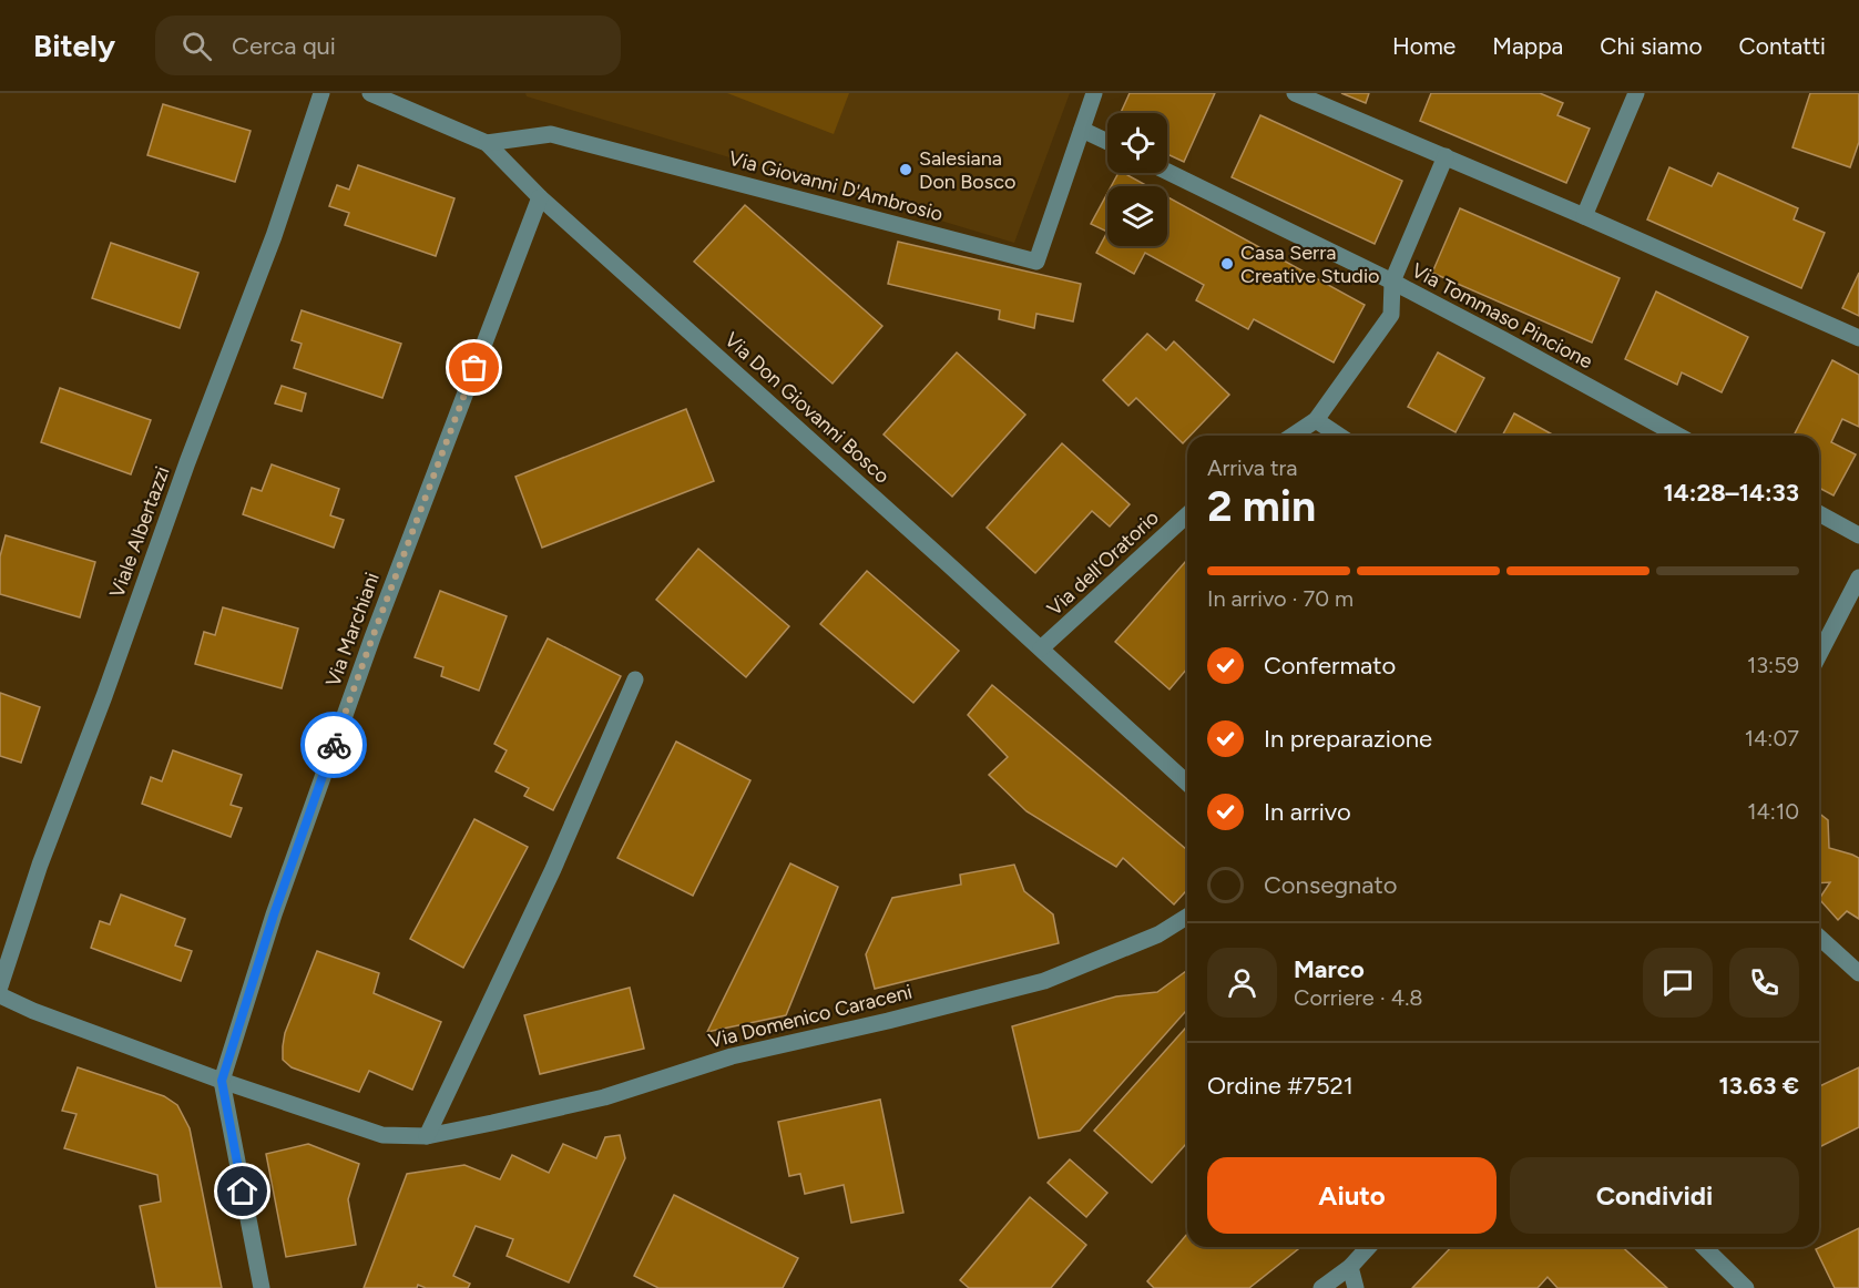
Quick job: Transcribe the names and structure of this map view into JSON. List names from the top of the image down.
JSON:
{
  "streets": {
    "street": [
      "Via Giovanni D'Ambrosio",
      "Via Tommaso Pincione",
      "Via Don Giovanni Bosco",
      "Viale Albertazzi",
      "Via dell'Oratorio",
      "Via Marchiani",
      "Via Domenico Caraceni"
    ]
  },
  "crossings": [
    ["Via Giovanni D'Ambrosio", "Via Don Giovanni Bosco"],
    ["Via Don Giovanni Bosco", "Via dell'Oratorio"],
    ["Via Don Giovanni Bosco", "Via Marchiani"],
    ["Via Marchiani", "Via Domenico Caraceni"]
  ],
  "places": ["Salesiana Don Bosco", "Casa Serra Creative Studio"],
  "page": {
    "header": "Bitely",
    "search": "Cerca qui",
    "nav": [
      "Home",
      "Mappa",
      "Chi siamo",
      "Contatti"
    ],
    "heading": ["2 min", "Arriva tra", "14:28–14:33"],
    "panel": [
      "Marco",
      "Corriere · 4.8",
      "Ordine #7521",
      "13.63 €"
    ],
    "bar": "In arrivo · 70 m",
    "list": [
      ["Confermato", "13:59"],
      ["In preparazione", "14:07"],
      ["In arrivo", "14:10"],
      "Consegnato"
    ],
    "buttons": ["Aiuto", "Condividi"]
  }
}
